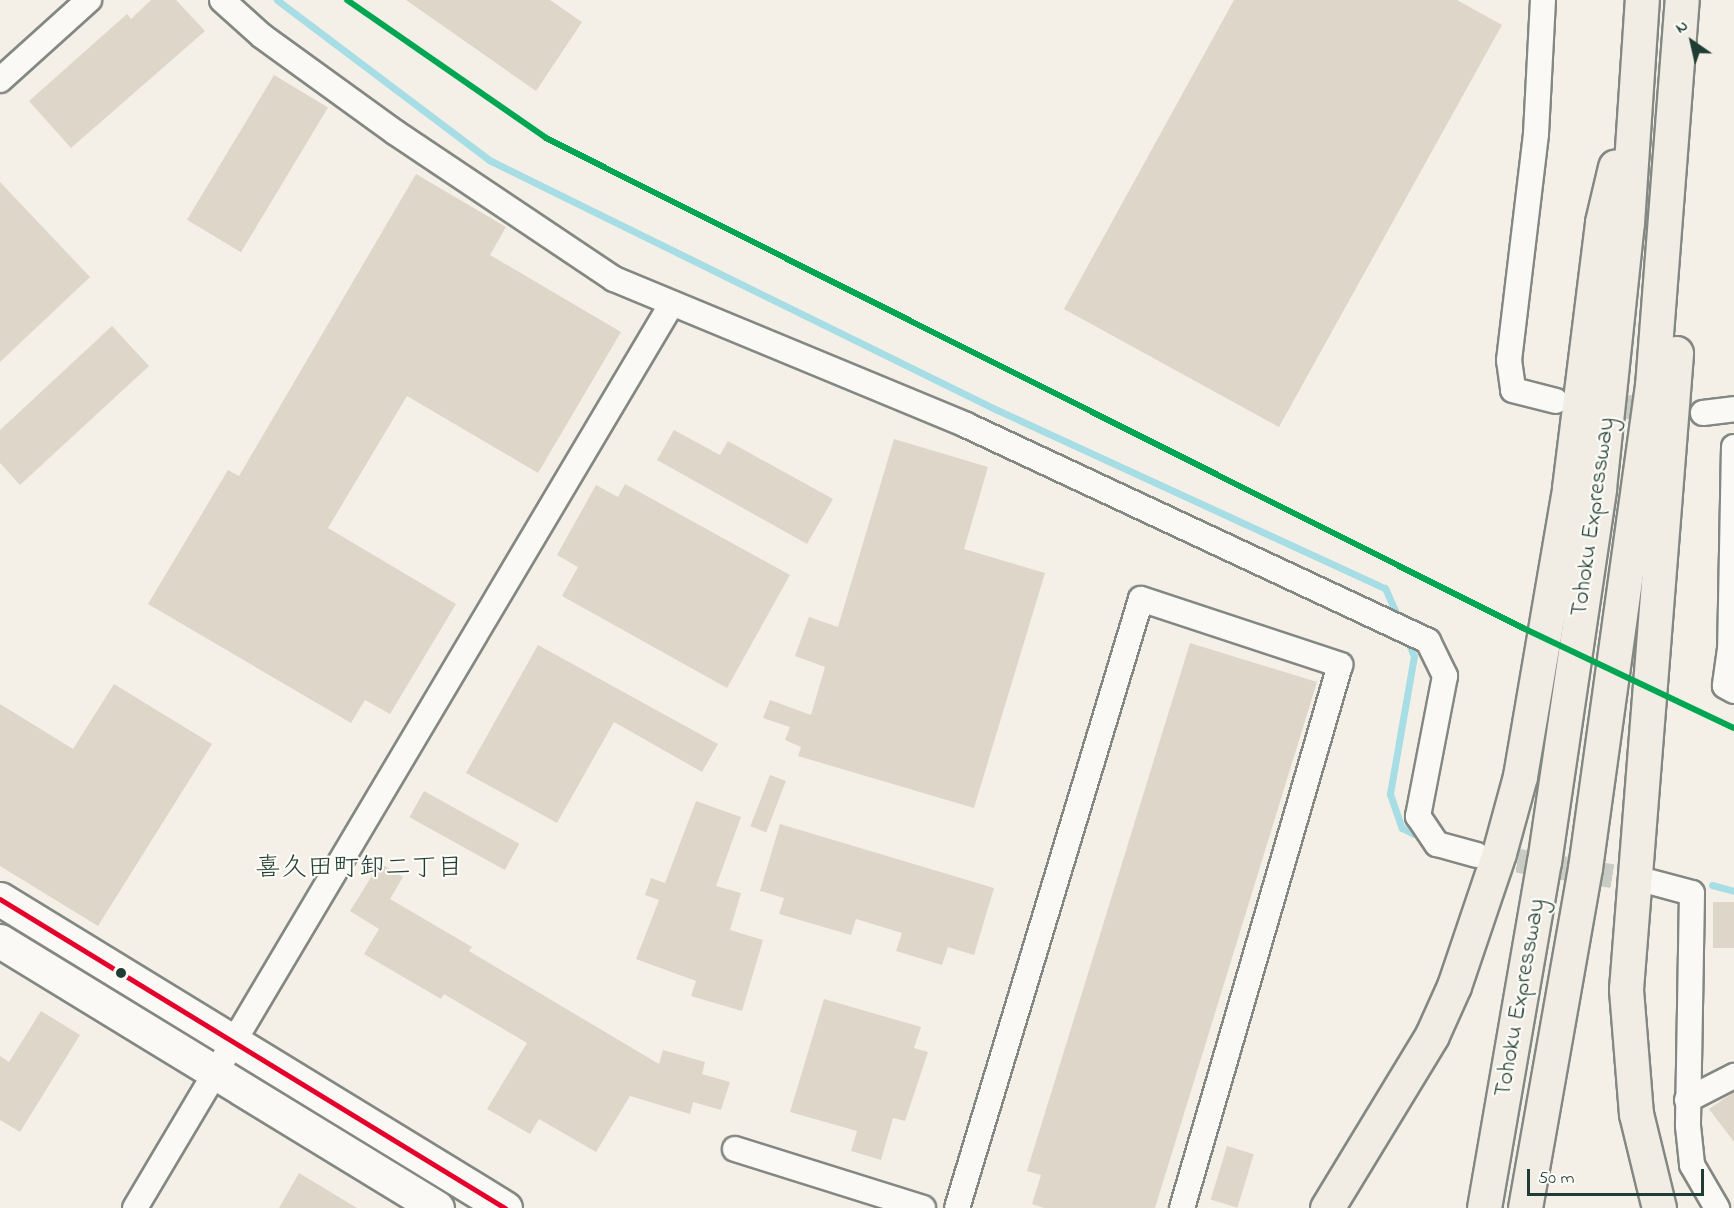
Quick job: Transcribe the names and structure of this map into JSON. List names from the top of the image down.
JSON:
{
  "streets": {
    "highway": ["Tohoku Expressway"]
  },
  "districts": ["喜久田町卸二丁目"],
  "scale_bar": "50 m",
  "north": "top left"
}
